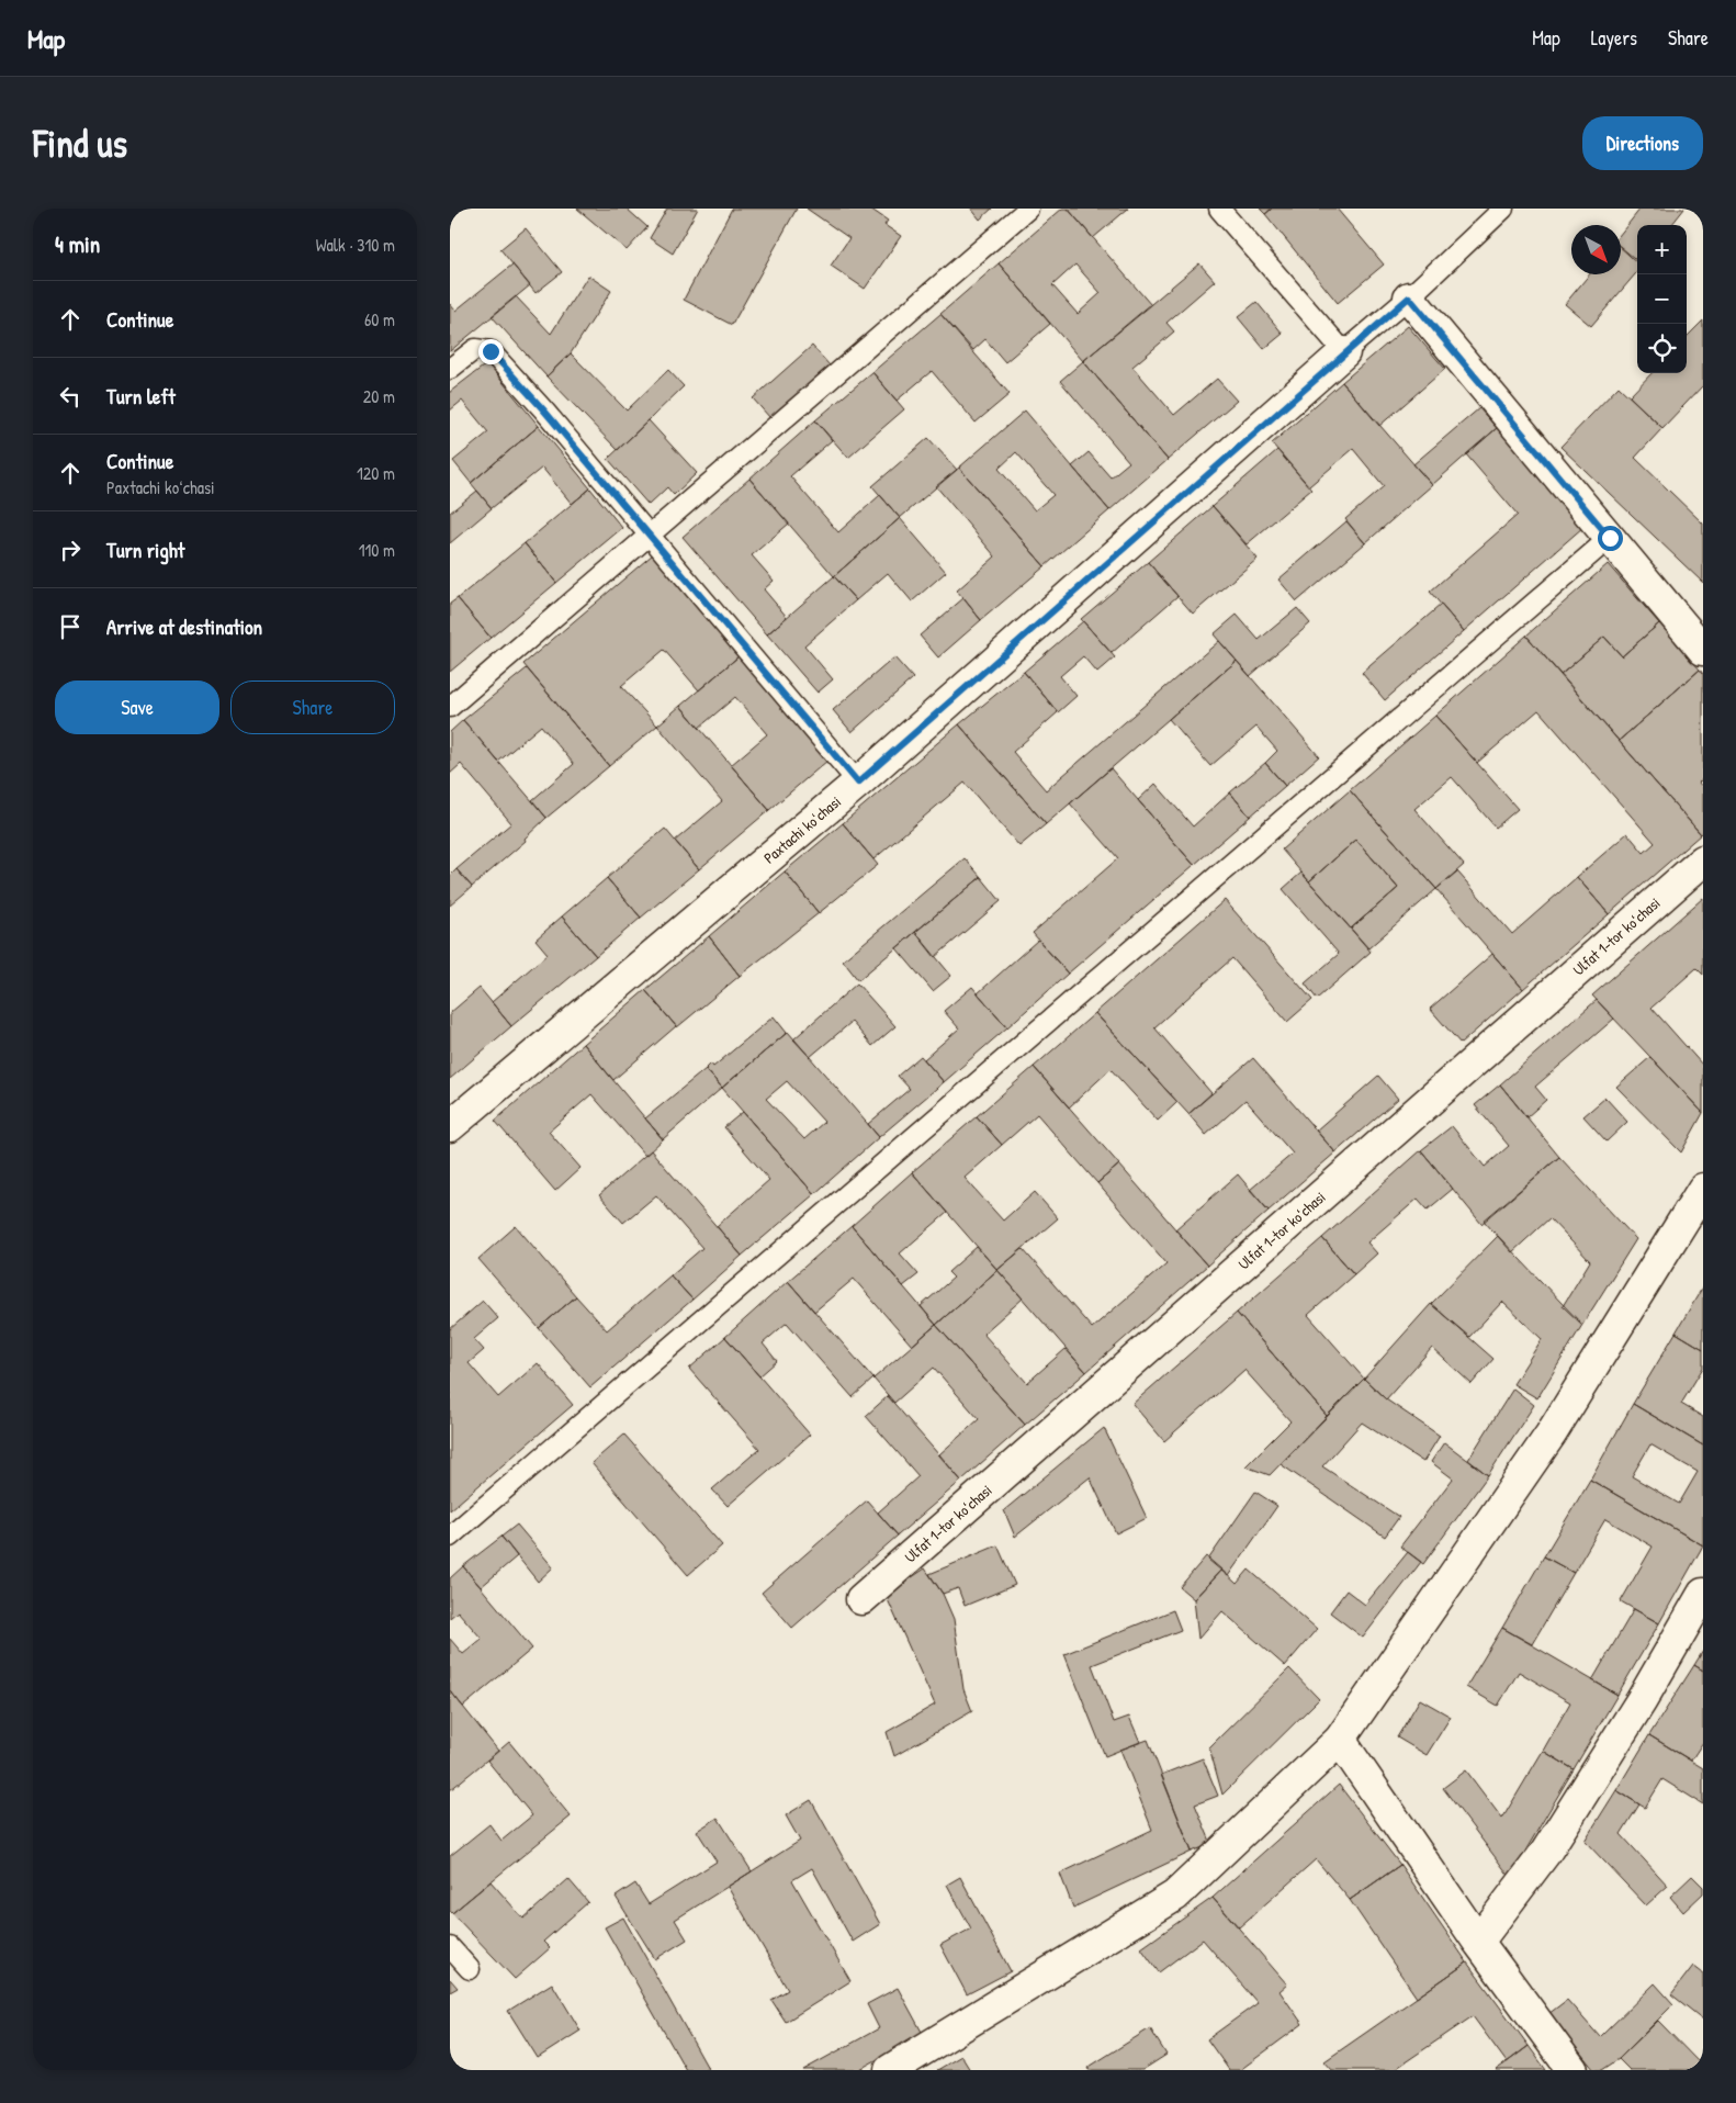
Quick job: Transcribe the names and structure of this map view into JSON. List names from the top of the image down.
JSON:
{
  "streets": {
    "street": ["Paxtachi koʻchasi", "Ulfat 1-tor koʻchasi"]
  },
  "north": "bottom right",
  "page": {
    "header": "Map",
    "nav": ["Map", "Layers", "Share"],
    "buttons": [
      "Directions",
      ["Save", "Share"]
    ],
    "title": "Find us",
    "heading": ["4 min", "Walk · 310 m"],
    "map_buttons": ["+", "−"],
    "list": [
      ["Continue", "60 m"],
      ["Turn left", "20 m"],
      ["Continue", "Paxtachi koʻchasi", "120 m"],
      ["Turn right", "110 m"],
      "Arrive at destination"
    ]
  }
}
